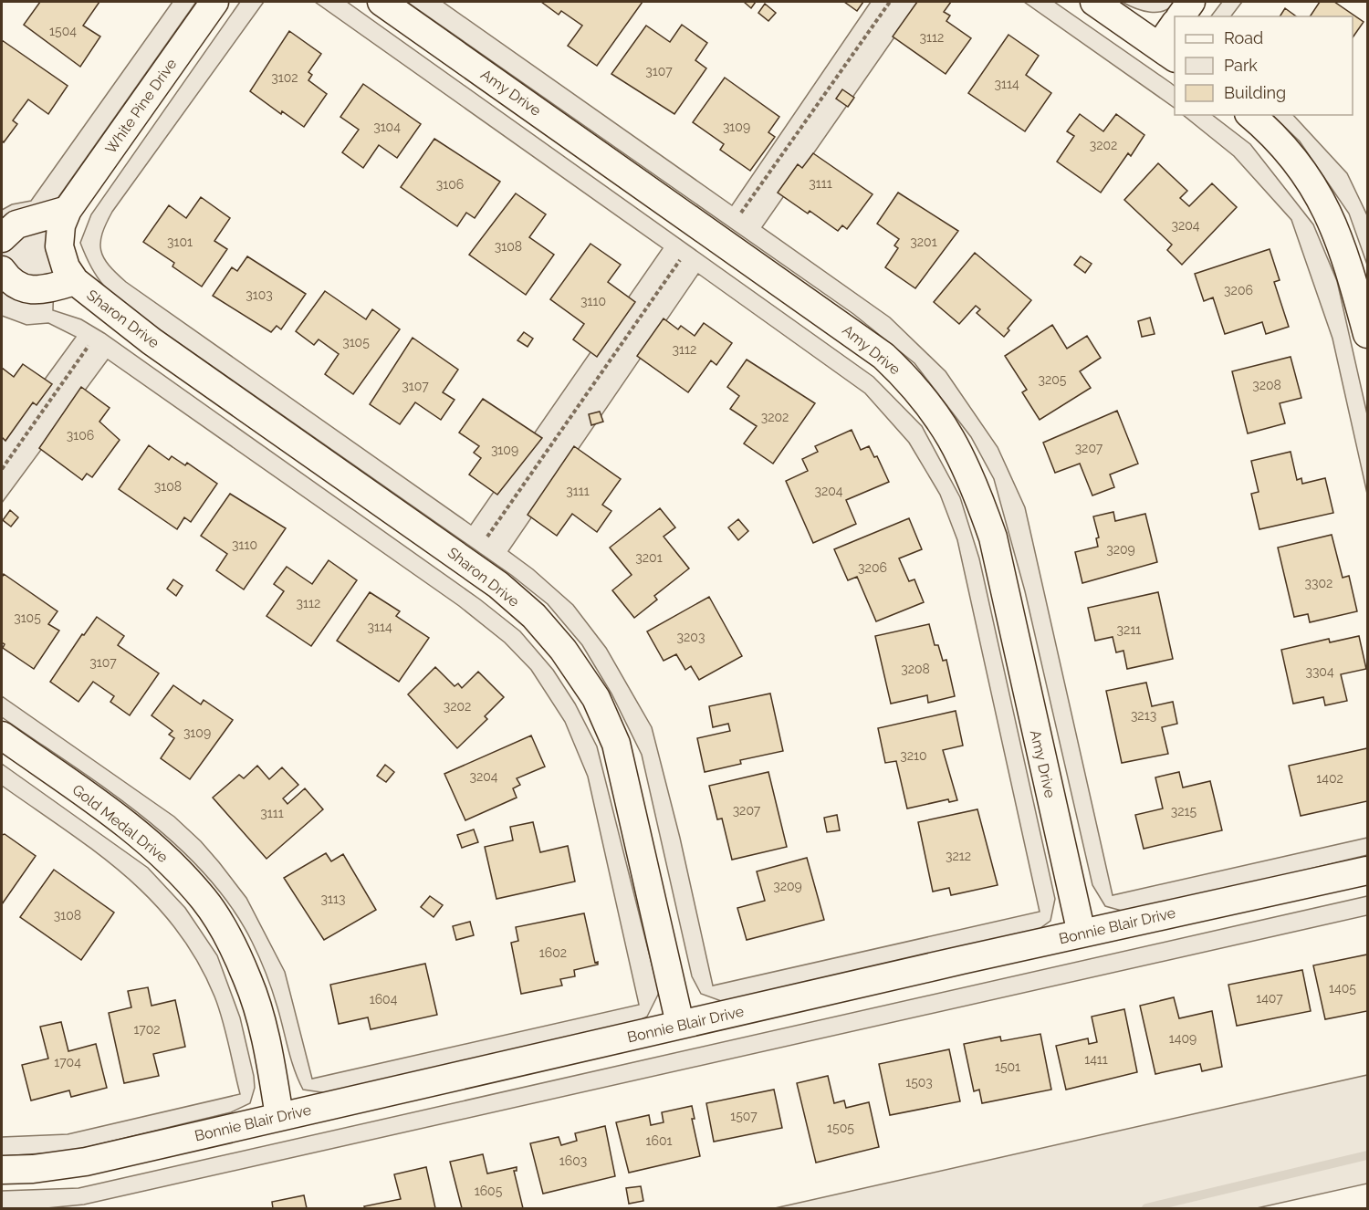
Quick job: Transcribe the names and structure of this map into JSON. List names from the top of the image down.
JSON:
{
  "streets": {
    "street": [
      "Amy Drive",
      "White Pine Drive",
      "Sharon Drive",
      "Gold Medal Drive",
      "Bonnie Blair Drive"
    ]
  },
  "crossings": [
    ["Amy Drive", "Bonnie Blair Drive"],
    ["White Pine Drive", "Sharon Drive"],
    ["Sharon Drive", "Bonnie Blair Drive"],
    ["Gold Medal Drive", "Bonnie Blair Drive"]
  ],
  "house_numbers": [
    "1504",
    "3112",
    "3107",
    "3102",
    "3114",
    "3104",
    "3109",
    "3202",
    "3111",
    "3106",
    "3204",
    "3101",
    "3201",
    "3108",
    "3206",
    "3103",
    "3110",
    "3105",
    "3112",
    "3205",
    "3208",
    "3107",
    "3202",
    "3106",
    "3207",
    "3109",
    "3108",
    "3111",
    "3204",
    "3110",
    "3209",
    "3201",
    "3206",
    "3302",
    "3112",
    "3105",
    "3114",
    "3211",
    "3203",
    "3107",
    "3208",
    "3304",
    "3202",
    "3213",
    "3109",
    "3210",
    "3204",
    "1402",
    "3207",
    "3215",
    "3111",
    "3212",
    "3209",
    "3113",
    "3108",
    "1602",
    "1405",
    "1407",
    "1604",
    "1702",
    "1409",
    "1411",
    "1704",
    "1501",
    "1503",
    "1507",
    "1505",
    "1601",
    "1603",
    "1605"
  ],
  "legend": ["Road", "Park", "Building"]
}
